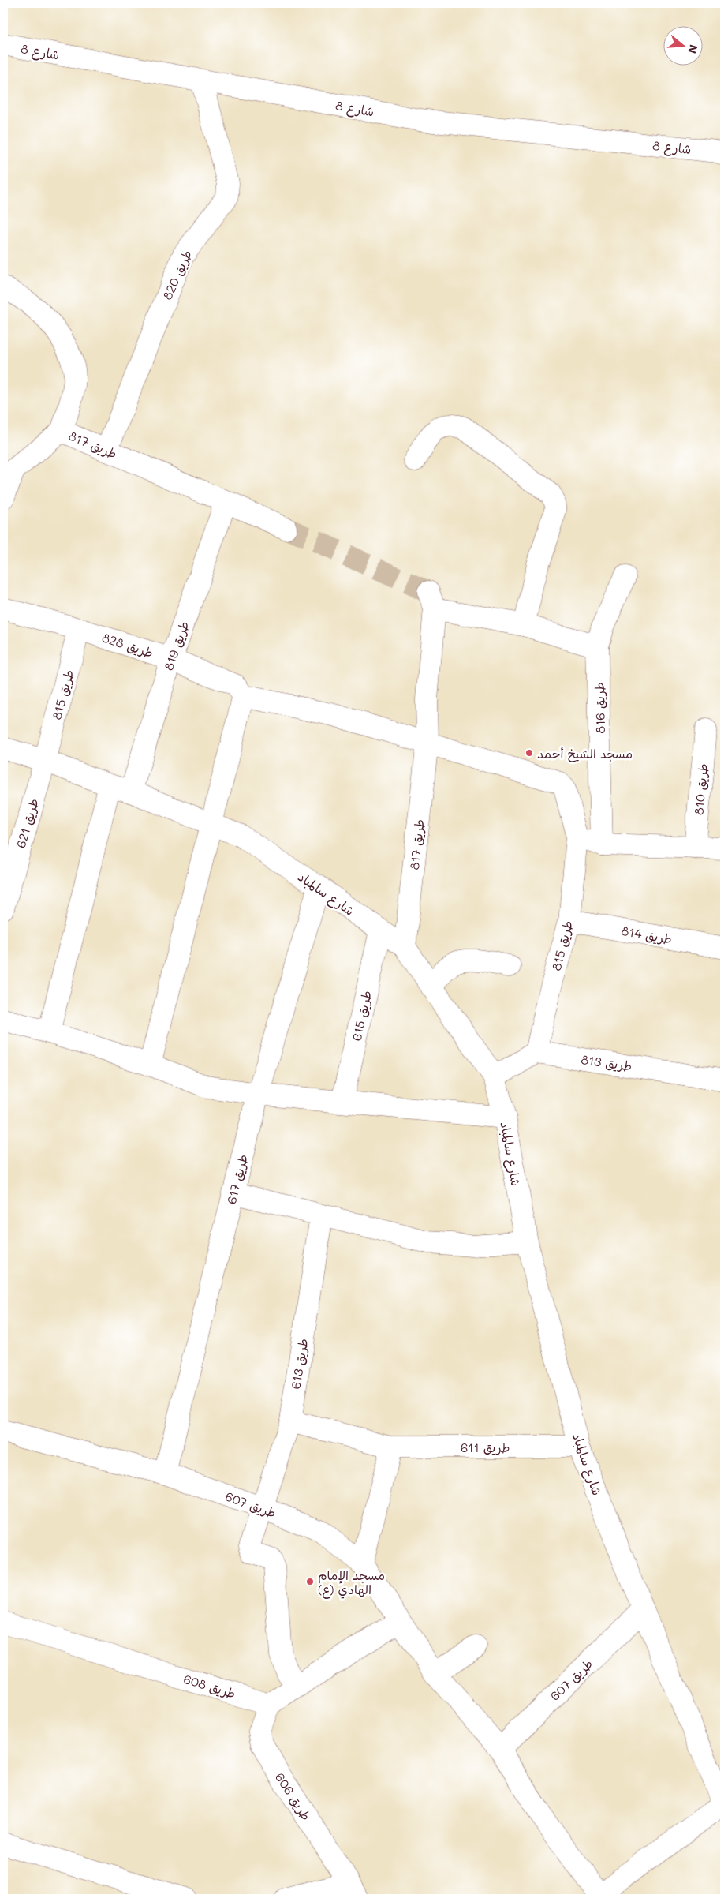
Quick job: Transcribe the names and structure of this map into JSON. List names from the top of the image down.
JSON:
{
  "streets": {
    "street": [
      "شارع 8",
      "طريق 820",
      "طريق 817",
      "طريق 828",
      "طريق 819",
      "طريق 815",
      "طريق 816",
      "طريق 810",
      "طريق 621",
      "شارع سالمباد",
      "طريق 814",
      "طريق 615",
      "طريق 813",
      "طريق 617",
      "طريق 613",
      "طريق 611",
      "طريق 607",
      "طريق 608",
      "طريق 606"
    ]
  },
  "crossings": [
    ["شارع 8", "طريق 820"],
    ["طريق 820", "طريق 817"],
    ["طريق 817", "طريق 819"],
    ["طريق 817", "طريق 815"],
    ["طريق 817", "شارع سالمباد"],
    ["طريق 828", "طريق 819"],
    ["طريق 828", "طريق 815"],
    ["طريق 819", "شارع سالمباد"],
    ["طريق 815", "طريق 621"],
    ["طريق 815", "شارع سالمباد"],
    ["طريق 815", "طريق 814"],
    ["طريق 815", "طريق 813"],
    ["طريق 621", "شارع سالمباد"],
    ["شارع سالمباد", "طريق 615"],
    ["شارع سالمباد", "طريق 617"],
    ["شارع سالمباد", "طريق 611"],
    ["شارع سالمباد", "طريق 607"],
    ["طريق 617", "طريق 607"],
    ["طريق 613", "طريق 611"],
    ["طريق 613", "طريق 607"],
    ["طريق 608", "طريق 606"]
  ],
  "places": ["مسجد الشيخ أحمد", "مسجد الإمام الهادي (ع)"],
  "north": "right"
}
